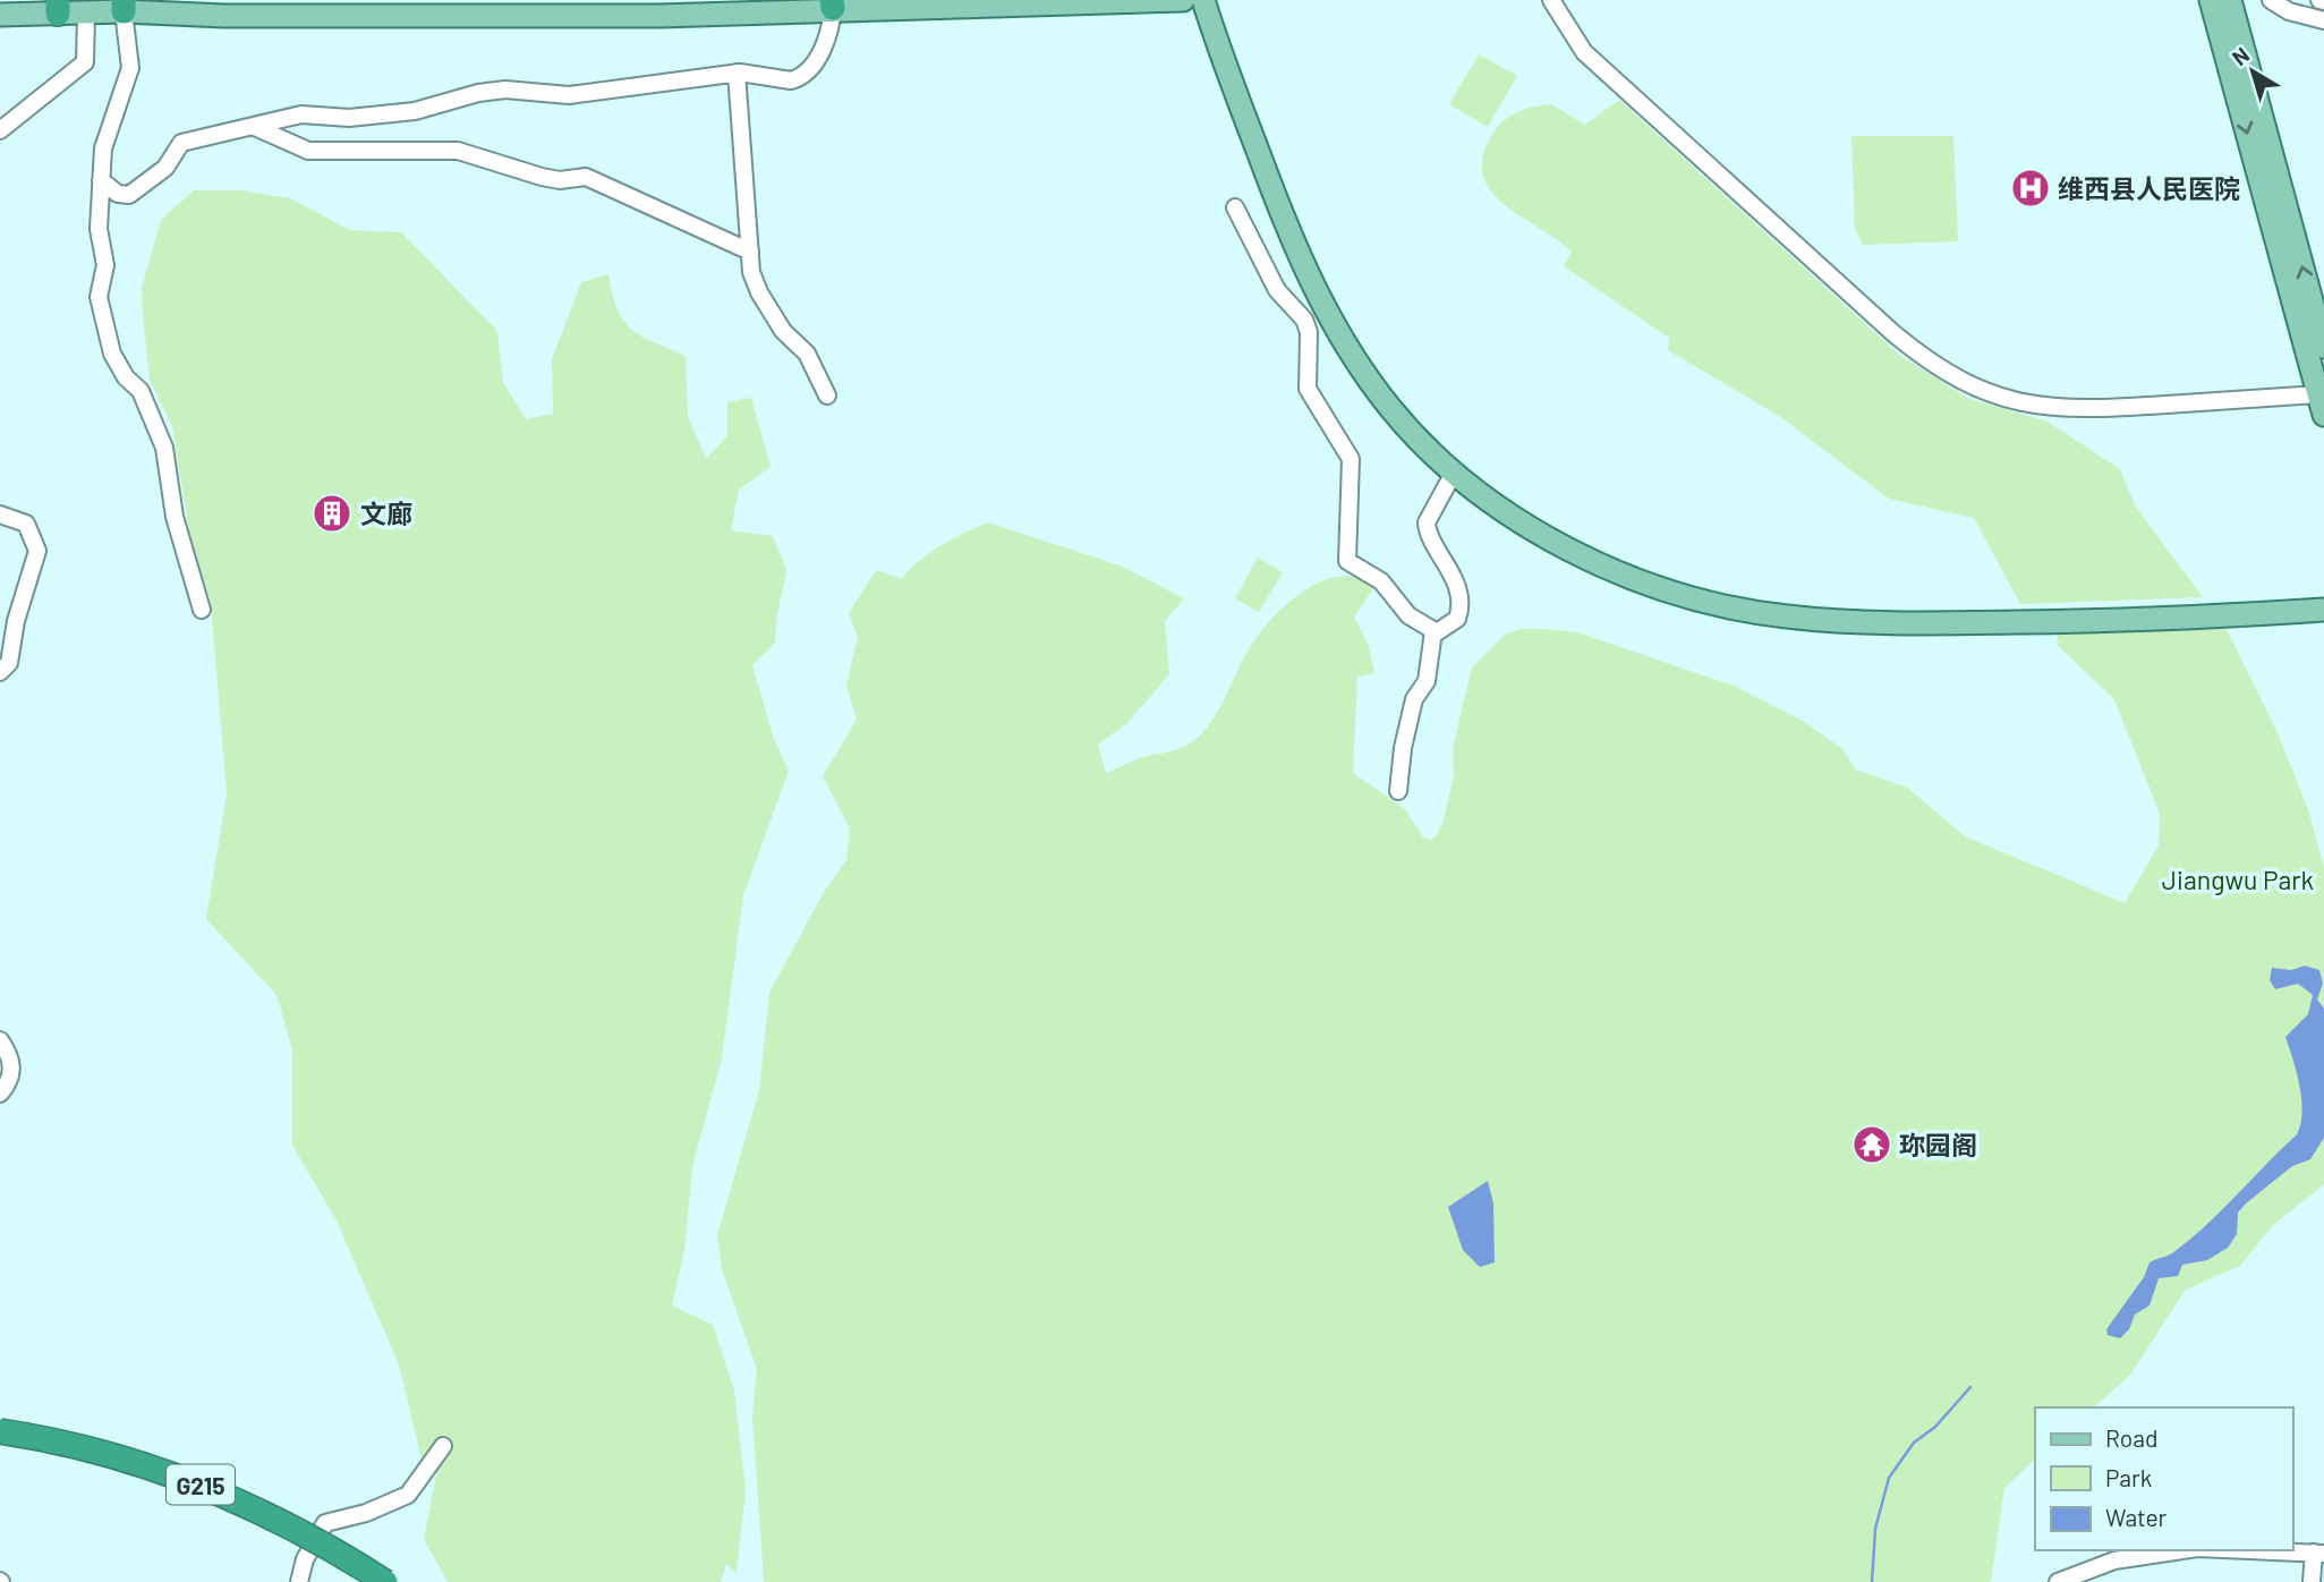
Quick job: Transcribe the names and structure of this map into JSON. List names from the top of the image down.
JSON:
{
  "streets": {
    "highway": ["G215"]
  },
  "parks": ["Jiangwu Park"],
  "places": {
    "hospital": ["维西县人民医院"],
    "building": ["文廊"],
    "temple": ["珎园阁"]
  },
  "legend": ["Road", "Park", "Water"],
  "north": "top left"
}
